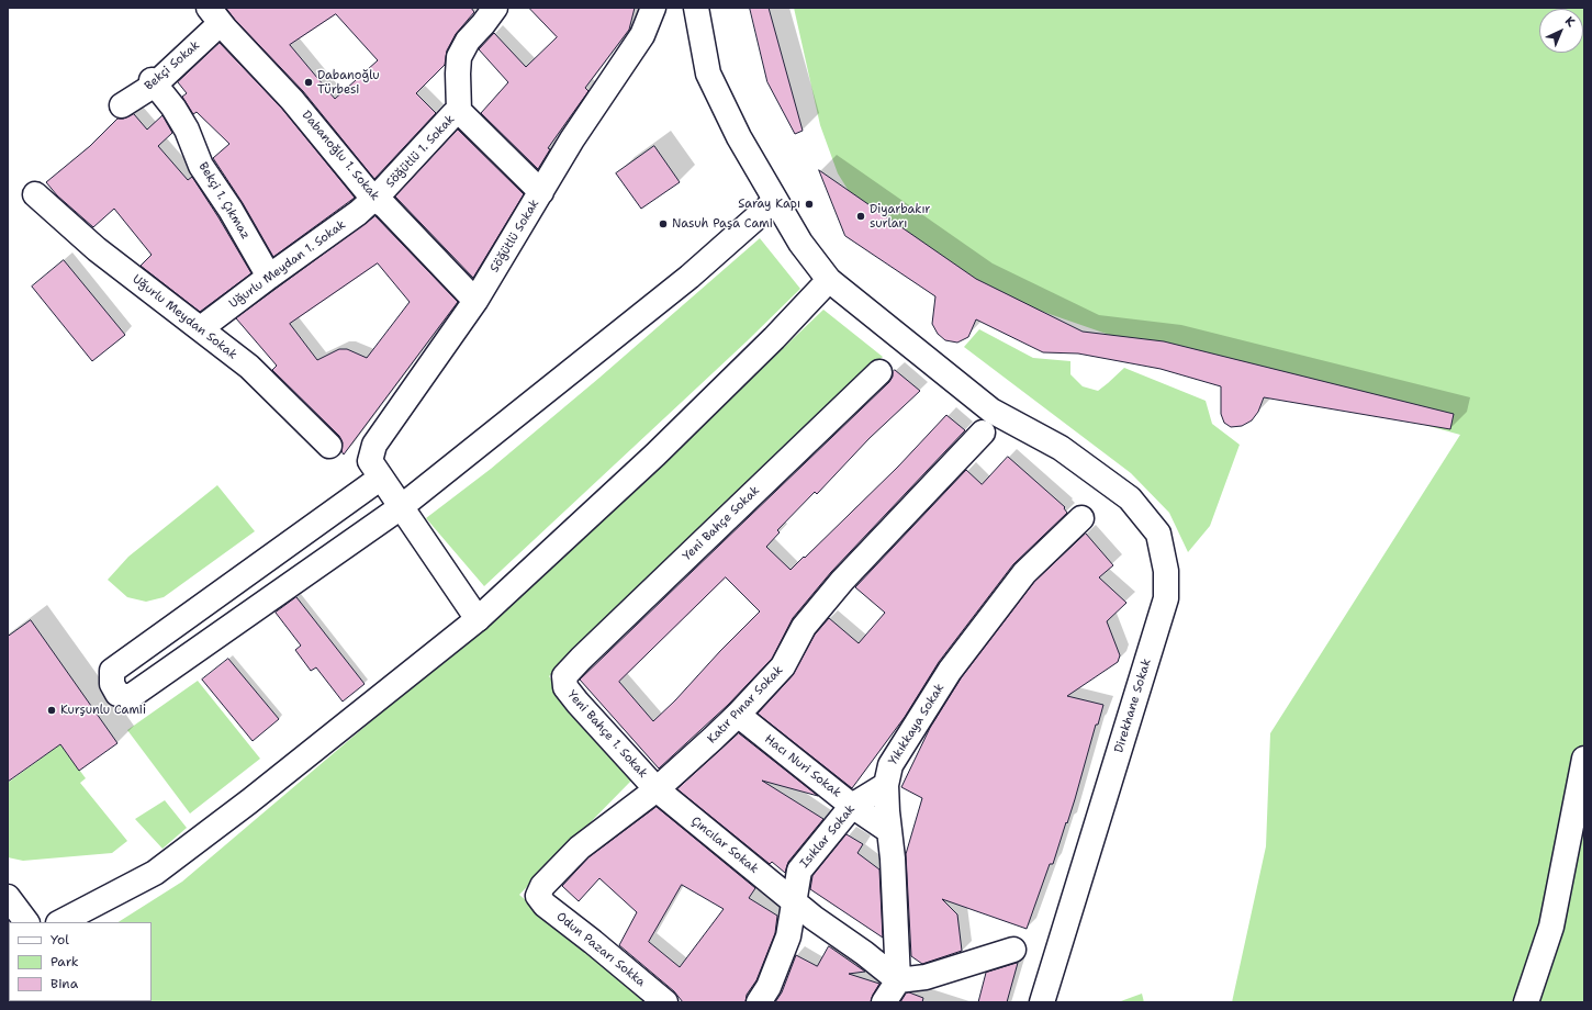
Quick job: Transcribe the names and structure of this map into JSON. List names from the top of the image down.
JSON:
{
  "streets": {
    "street": [
      "Bekçi Sokak",
      "Söğütlü 1. Sokak",
      "Dabanoğlu 1. Sokak",
      "Bekçi 1. Çıkmaz",
      "Söğütlü Sokak",
      "Uğurlu Meydan 1. Sokak",
      "Uğurlu Meydan Sokak",
      "Yeni Bahçe Sokak",
      "Katır Pınar Sokak",
      "Direkhane Sokak",
      "Yıkıkkaya Sokak",
      "Yeni Bahçe 1. Sokak",
      "Hacı Nuri Sokak",
      "Isıklar Sokak",
      "Çıncılar Sokak",
      "Odun Pazarı Sokka"
    ]
  },
  "crossings": [
    ["Bekçi Sokak", "Dabanoğlu 1. Sokak"],
    ["Bekçi Sokak", "Bekçi 1. Çıkmaz"],
    ["Söğütlü 1. Sokak", "Dabanoğlu 1. Sokak"],
    ["Söğütlü 1. Sokak", "Söğütlü Sokak"],
    ["Söğütlü 1. Sokak", "Uğurlu Meydan 1. Sokak"],
    ["Dabanoğlu 1. Sokak", "Söğütlü Sokak"],
    ["Dabanoğlu 1. Sokak", "Uğurlu Meydan 1. Sokak"],
    ["Bekçi 1. Çıkmaz", "Uğurlu Meydan 1. Sokak"],
    ["Uğurlu Meydan 1. Sokak", "Uğurlu Meydan Sokak"],
    ["Yeni Bahçe Sokak", "Yeni Bahçe 1. Sokak"],
    ["Katır Pınar Sokak", "Yeni Bahçe 1. Sokak"],
    ["Katır Pınar Sokak", "Hacı Nuri Sokak"],
    ["Katır Pınar Sokak", "Çıncılar Sokak"],
    ["Katır Pınar Sokak", "Odun Pazarı Sokka"],
    ["Yıkıkkaya Sokak", "Hacı Nuri Sokak"],
    ["Yıkıkkaya Sokak", "Isıklar Sokak"],
    ["Yıkıkkaya Sokak", "Çıncılar Sokak"],
    ["Yeni Bahçe 1. Sokak", "Çıncılar Sokak"],
    ["Hacı Nuri Sokak", "Isıklar Sokak"],
    ["Isıklar Sokak", "Çıncılar Sokak"]
  ],
  "places": [
    "Dabanoğlu Türbesi",
    "Saray Kapı",
    "Diyarbakır surları",
    "Nasuh Paşa Cami",
    "Kurşunlu Camii"
  ],
  "legend": ["Yol", "Park", "Bina"],
  "north": "top right"
}
